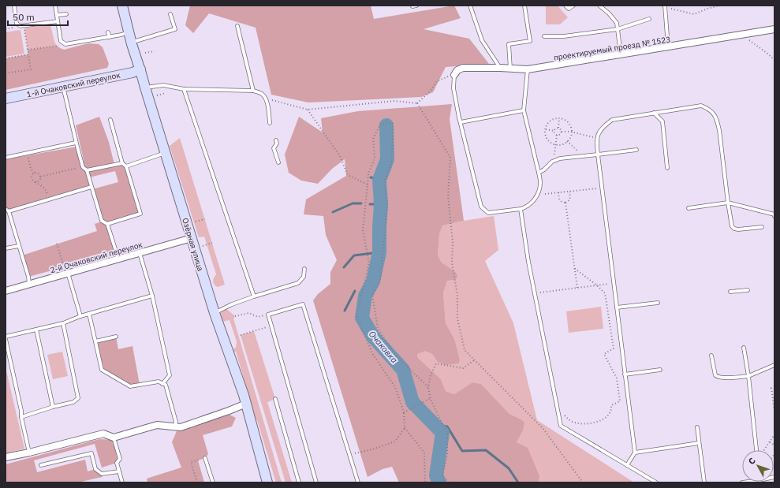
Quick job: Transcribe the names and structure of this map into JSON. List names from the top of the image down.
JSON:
{
  "streets": {
    "street": [
      "проектируемый проезд № 1523",
      "1-й Очаковский переулок",
      "Озёрная улица",
      "2-й Очаковский переулок"
    ]
  },
  "crossings": [
    ["1-й Очаковский переулок", "Озёрная улица"],
    ["Озёрная улица", "2-й Очаковский переулок"]
  ],
  "water": ["Очаковка"],
  "scale_bar": "50 m",
  "north": "top left"
}
